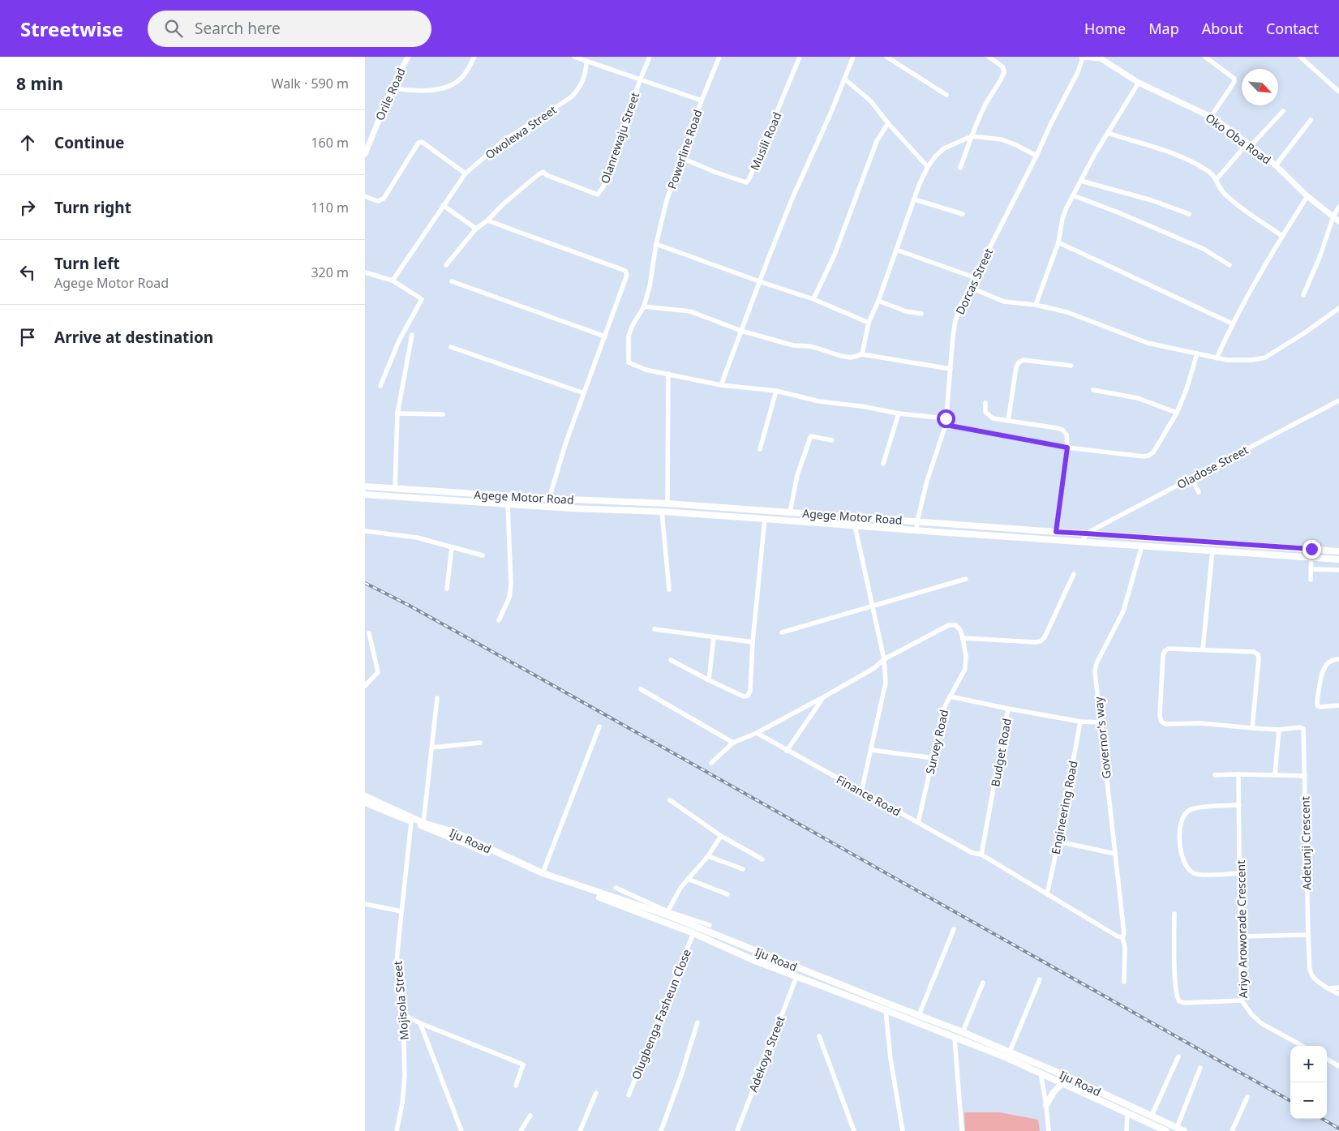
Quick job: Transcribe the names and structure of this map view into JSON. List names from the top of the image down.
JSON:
{
  "streets": {
    "main road": ["Agege Motor Road", "Iju Road"],
    "street": [
      "Orile Road",
      "Owolewa Street",
      "Olanrewaju Street",
      "Oko Oba Road",
      "Musili Road",
      "Powerline Road",
      "Dorcas Street",
      "Oladose Street",
      "Governor's way",
      "Survey Road",
      "Budget Road",
      "Finance Road",
      "Engineering Road",
      "Adetunji Crescent",
      "Ariyo Aroworade Crescent",
      "Mojisola Street",
      "Olugbenga Fasheun Close",
      "Adekoya Street"
    ]
  },
  "crossings": [
    ["Oko Oba Road", "Dorcas Street"],
    ["Musili Road", "Powerline Road"],
    ["Dorcas Street", "Agege Motor Road"],
    ["Oladose Street", "Agege Motor Road"],
    ["Agege Motor Road", "Governor's way"],
    ["Governor's way", "Finance Road"],
    ["Survey Road", "Budget Road"],
    ["Survey Road", "Finance Road"],
    ["Budget Road", "Finance Road"],
    ["Finance Road", "Engineering Road"],
    ["Iju Road", "Mojisola Street"],
    ["Iju Road", "Olugbenga Fasheun Close"],
    ["Iju Road", "Adekoya Street"]
  ],
  "north": "bottom right",
  "page": {
    "header": "Streetwise",
    "search": "Search here",
    "nav": [
      "Home",
      "Map",
      "About",
      "Contact"
    ],
    "heading": ["8 min", "Walk · 590 m"],
    "list": [
      ["Continue", "160 m"],
      ["Turn right", "110 m"],
      ["Turn left", "Agege Motor Road", "320 m"],
      "Arrive at destination"
    ],
    "map_buttons": ["+", "−"]
  }
}
